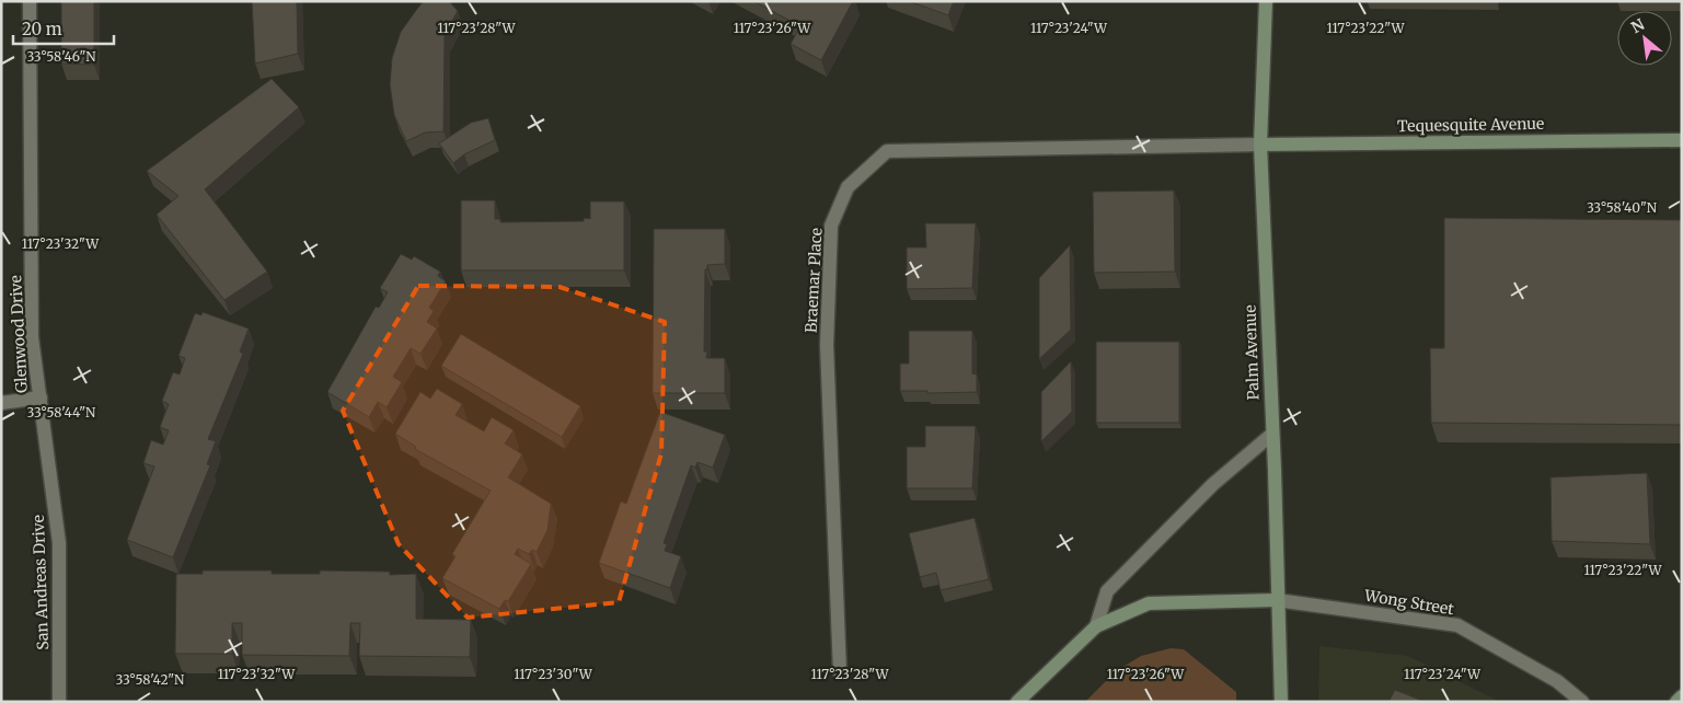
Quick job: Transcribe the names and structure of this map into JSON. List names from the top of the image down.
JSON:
{
  "streets": {
    "street": [
      "Tequesquite Avenue",
      "Braemar Place",
      "Glenwood Drive",
      "Palm Avenue",
      "San Andreas Drive",
      "Wong Street"
    ]
  },
  "crossings": [
    ["Tequesquite Avenue", "Braemar Place"],
    ["Tequesquite Avenue", "Palm Avenue"],
    ["Braemar Place", "Palm Avenue"],
    ["Glenwood Drive", "San Andreas Drive"],
    ["Palm Avenue", "Wong Street"]
  ],
  "scale_bar": "20 m",
  "north": "top left",
  "coordinates": [
    "117°23'28\"W",
    "117°23'26\"W",
    "117°23'24\"W",
    "117°23'22\"W",
    "33°58'46\"N",
    "33°58'40\"N",
    "117°23'32\"W",
    "33°58'44\"N",
    "117°23'30\"W",
    "33°58'42\"N"
  ]
}
